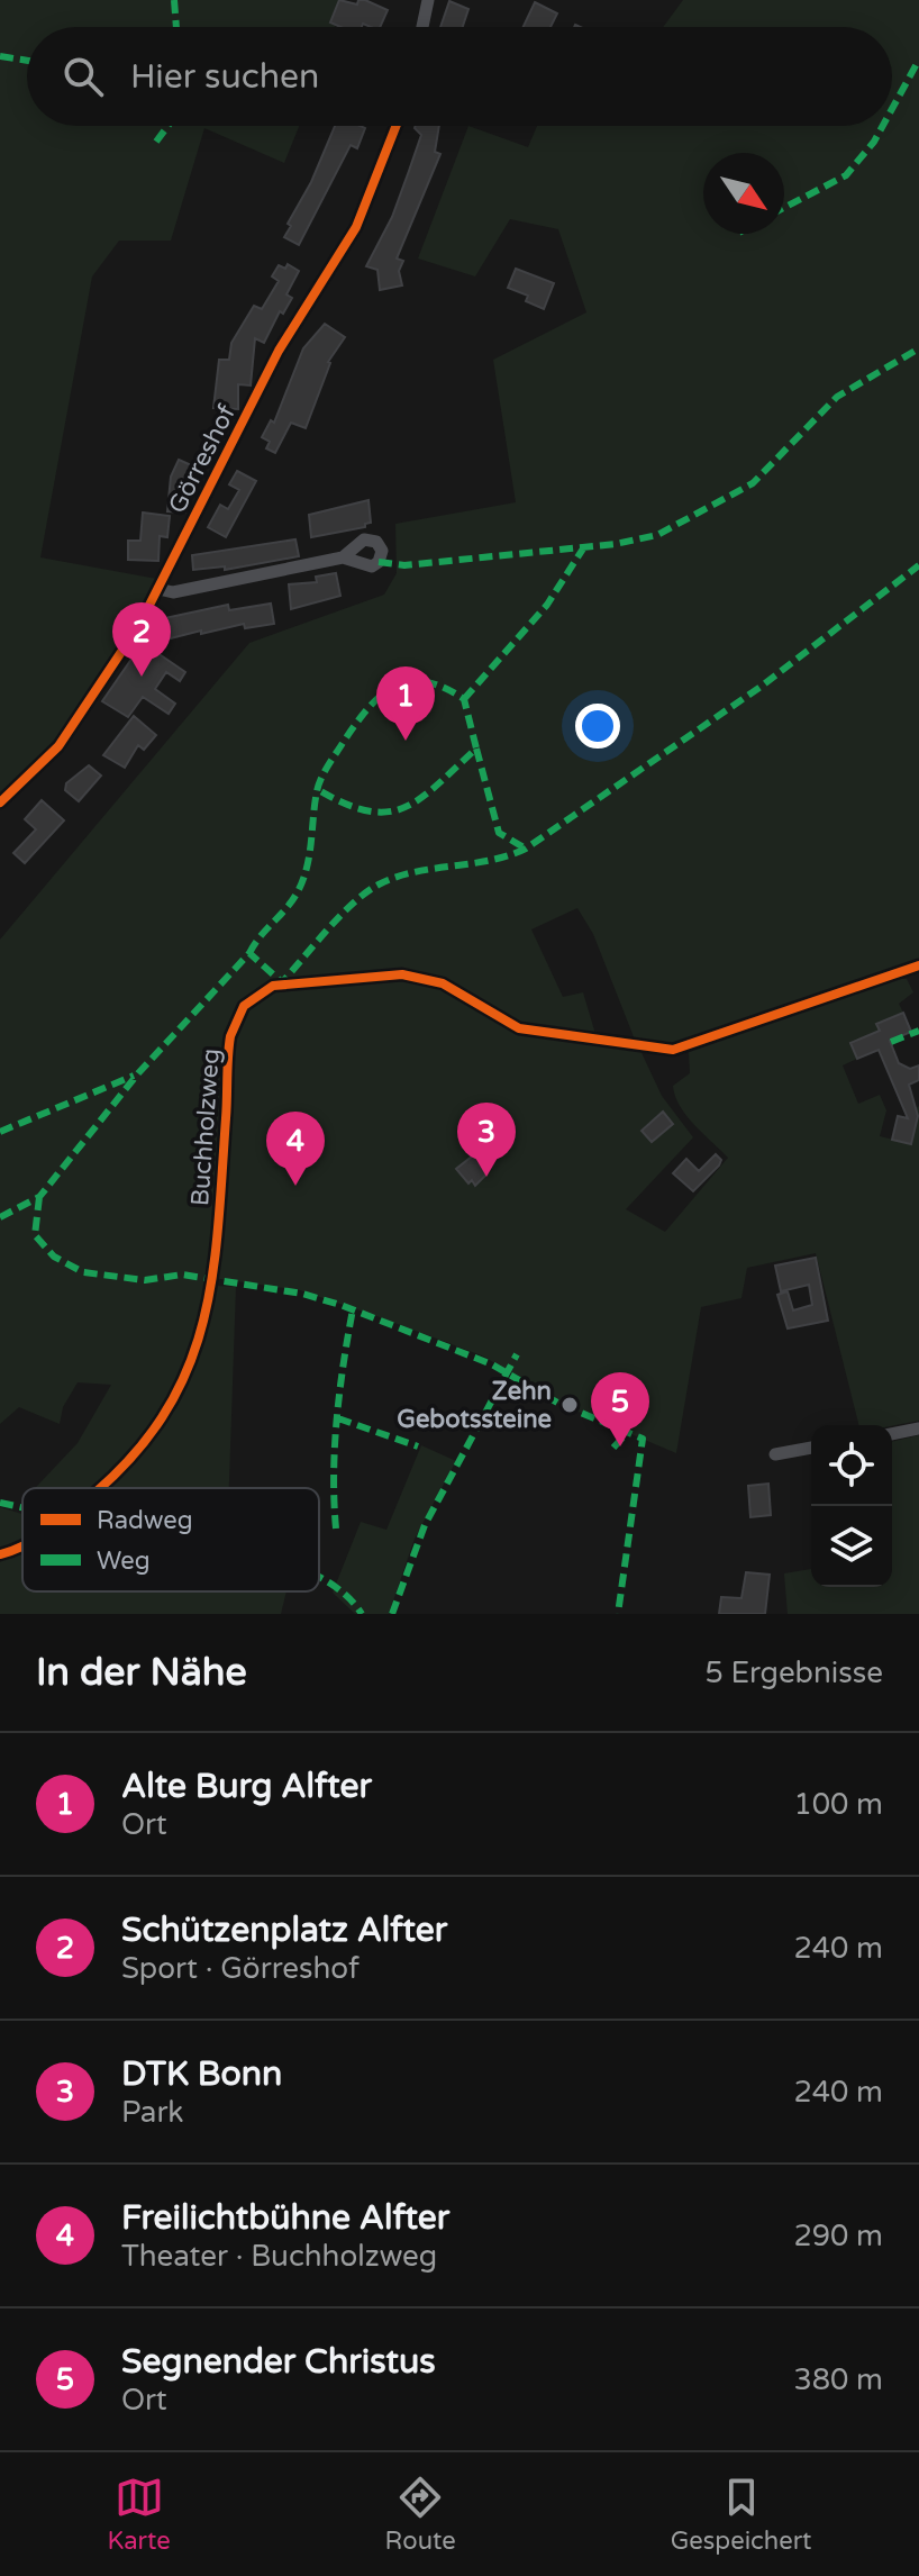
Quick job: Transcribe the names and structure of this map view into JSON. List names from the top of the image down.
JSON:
{
  "streets": {
    "street": ["Görreshof", "Buchholzweg"]
  },
  "places": ["Zehn Gebotssteine"],
  "legend": ["Radweg", "Weg"],
  "north": "bottom right",
  "page": {
    "search": "Hier suchen",
    "pins": [
      "2",
      "1",
      "3",
      "4",
      "5"
    ],
    "heading": ["In der Nähe", "5 Ergebnisse"],
    "list": [
      {
        "mark": "1",
        "name": "Alte Burg Alfter",
        "note": "Ort",
        "value": "100 m"
      },
      {
        "mark": "2",
        "name": "Schützenplatz Alfter",
        "note": "Sport · Görreshof",
        "value": "240 m"
      },
      {
        "mark": "3",
        "name": "DTK Bonn",
        "note": "Park",
        "value": "240 m"
      },
      {
        "mark": "4",
        "name": "Freilichtbühne Alfter",
        "note": "Theater · Buchholzweg",
        "value": "290 m"
      },
      {
        "mark": "5",
        "name": "Segnender Christus",
        "note": "Ort",
        "value": "380 m"
      }
    ],
    "nav": ["Karte", "Route", "Gespeichert"]
  }
}
